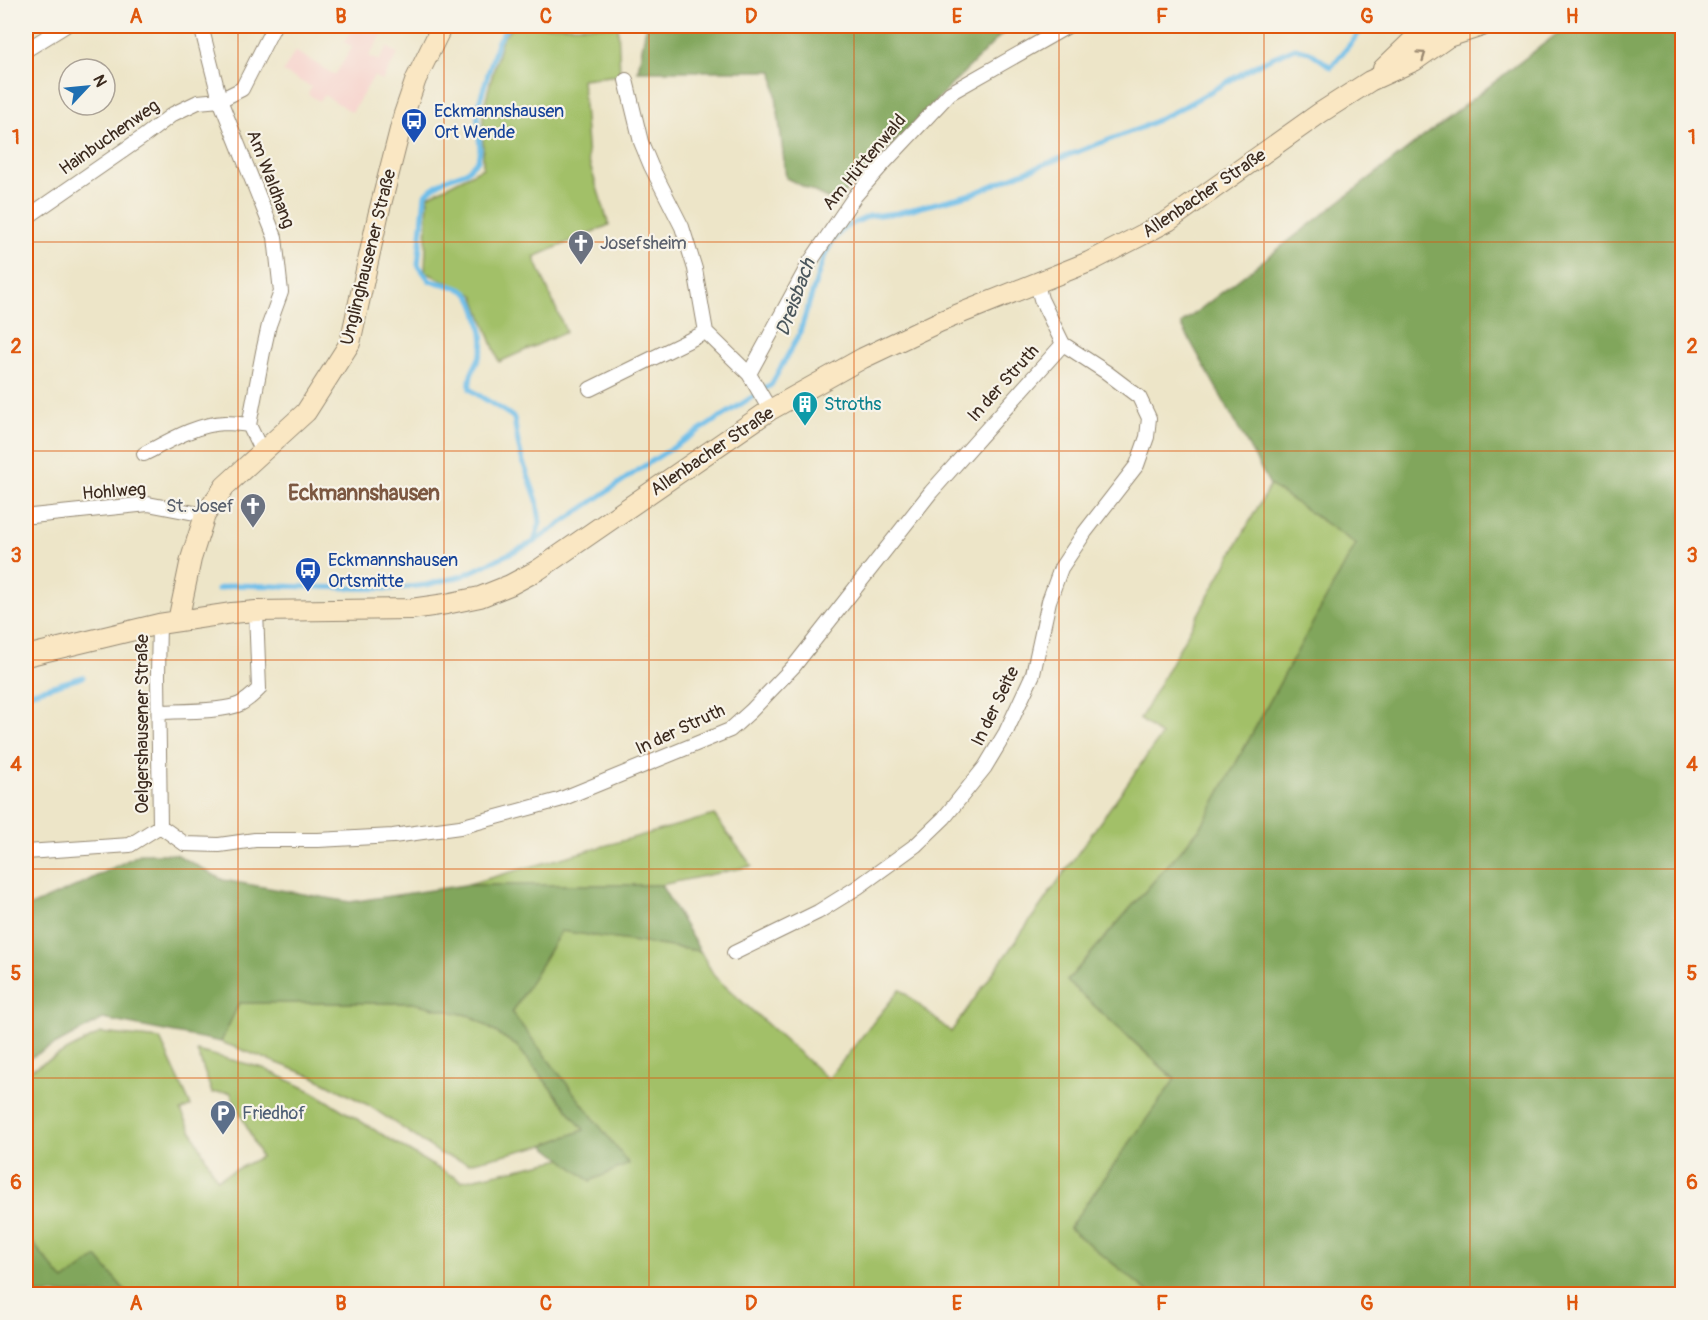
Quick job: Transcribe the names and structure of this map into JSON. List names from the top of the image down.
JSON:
{
  "streets": {
    "main road": ["Allenbacher Straße", "Unglinghausener Straße"],
    "street": [
      "Hainbuchenweg",
      "Am Hüttenwald",
      "Am Waldhang",
      "In der Struth",
      "Hohlweg",
      "In der Seite",
      "Oelgershausener Straße"
    ]
  },
  "crossings": [
    ["Hainbuchenweg", "Am Waldhang"],
    ["Allenbacher Straße", "Unglinghausener Straße"],
    ["Allenbacher Straße", "In der Struth"],
    ["Allenbacher Straße", "Oelgershausener Straße"],
    ["Unglinghausener Straße", "Hohlweg"],
    ["Unglinghausener Straße", "Oelgershausener Straße"],
    ["In der Struth", "In der Seite"],
    ["In der Struth", "Oelgershausener Straße"]
  ],
  "districts": ["Eckmannshausen"],
  "water": ["Dreisbach"],
  "places": {
    "bus stop": ["Eckmannshausen Ort Wende", "Eckmannshausen Ortsmitte"],
    "church": ["Josefsheim", "St. Josef"],
    "building": ["Stroths"],
    "parking": ["Friedhof"]
  },
  "north": "top right",
  "grid": {
    "columns": [
      "A",
      "B",
      "C",
      "D",
      "E",
      "F",
      "G",
      "H"
    ],
    "rows": [
      "1",
      "2",
      "3",
      "4",
      "5",
      "6"
    ]
  }
}
